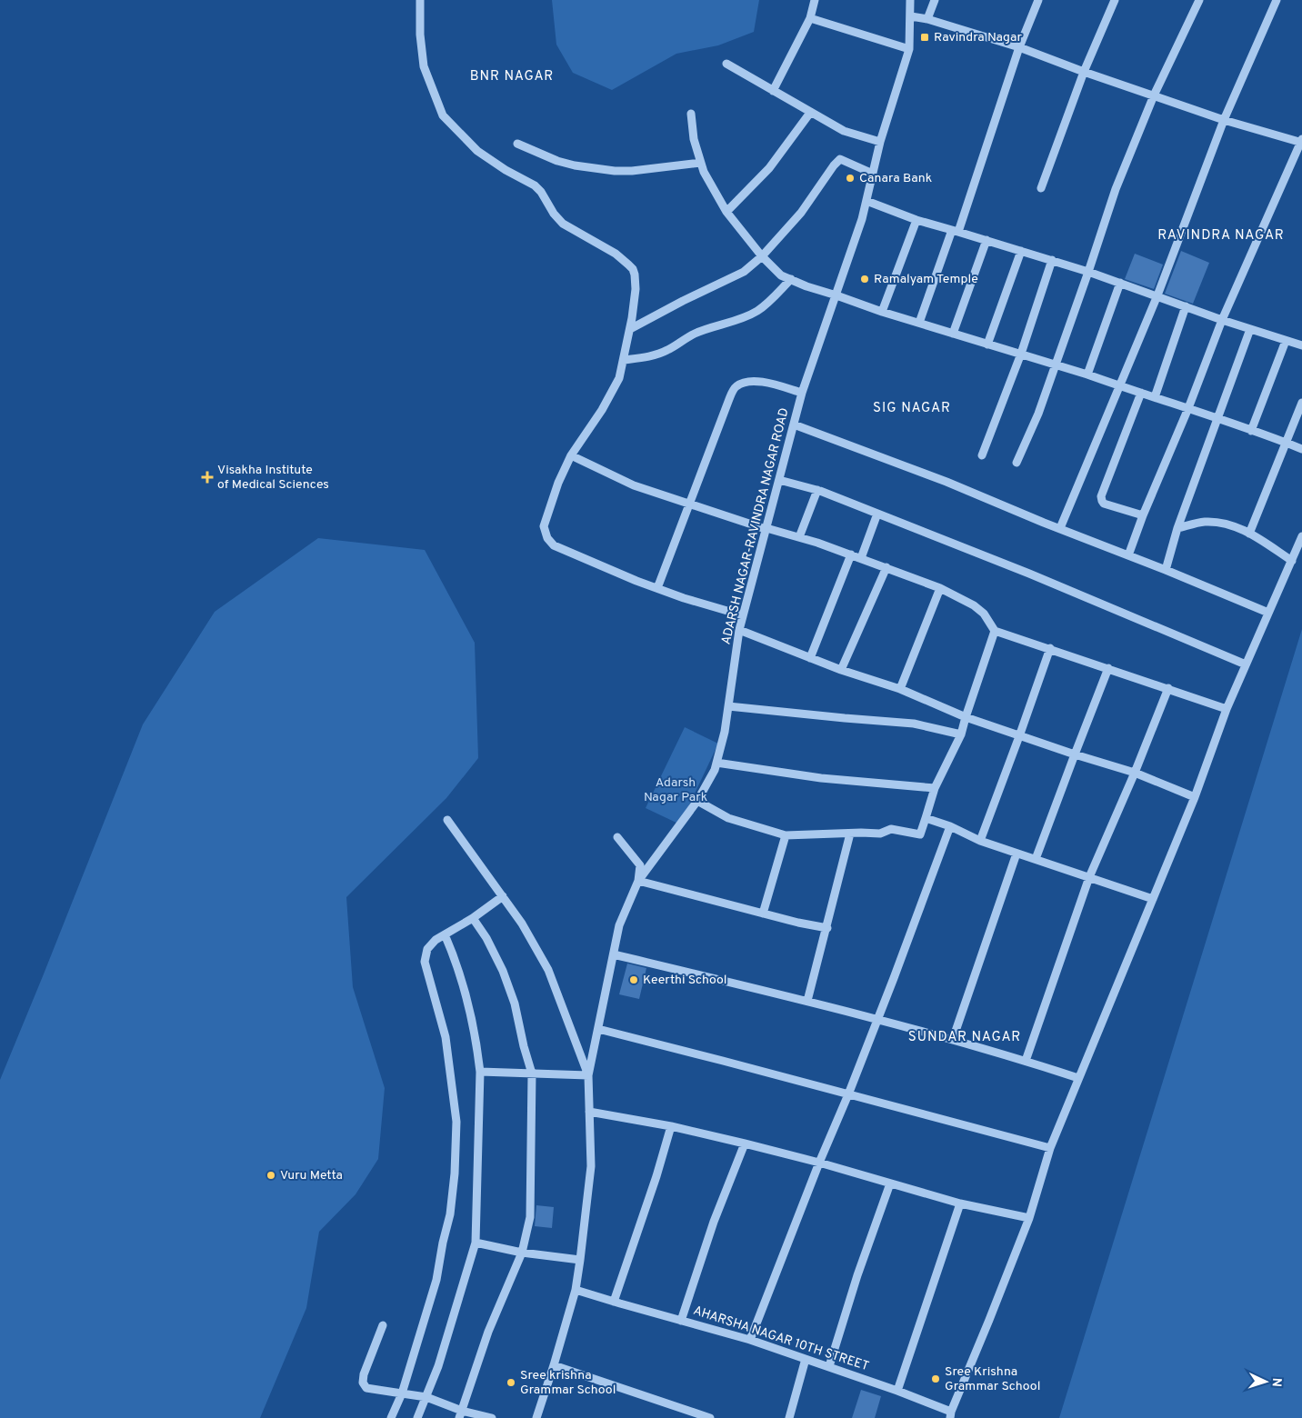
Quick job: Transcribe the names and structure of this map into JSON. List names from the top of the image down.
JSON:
{
  "streets": {
    "street": ["ADARSH NAGAR-RAVINDRA NAGAR ROAD", "AHARSHA NAGAR 10TH STREET"]
  },
  "crossings": [
    ["ADARSH NAGAR-RAVINDRA NAGAR ROAD", "AHARSHA NAGAR 10TH STREET"]
  ],
  "districts": [
    "BNR NAGAR",
    "RAVINDRA NAGAR",
    "SIG NAGAR",
    "SUNDAR NAGAR"
  ],
  "parks": ["Adarsh Nagar Park"],
  "places": {
    "transit": ["Ravindra Nagar"],
    "other": [
      "Canara Bank",
      "Ramalyam Temple",
      "Keerthi School",
      "Vuru Metta",
      "Sree Krishna Grammar School",
      "Sree krishna Grammar School"
    ],
    "health": ["Visakha Institute of Medical Sciences"]
  },
  "north": "right"
}
